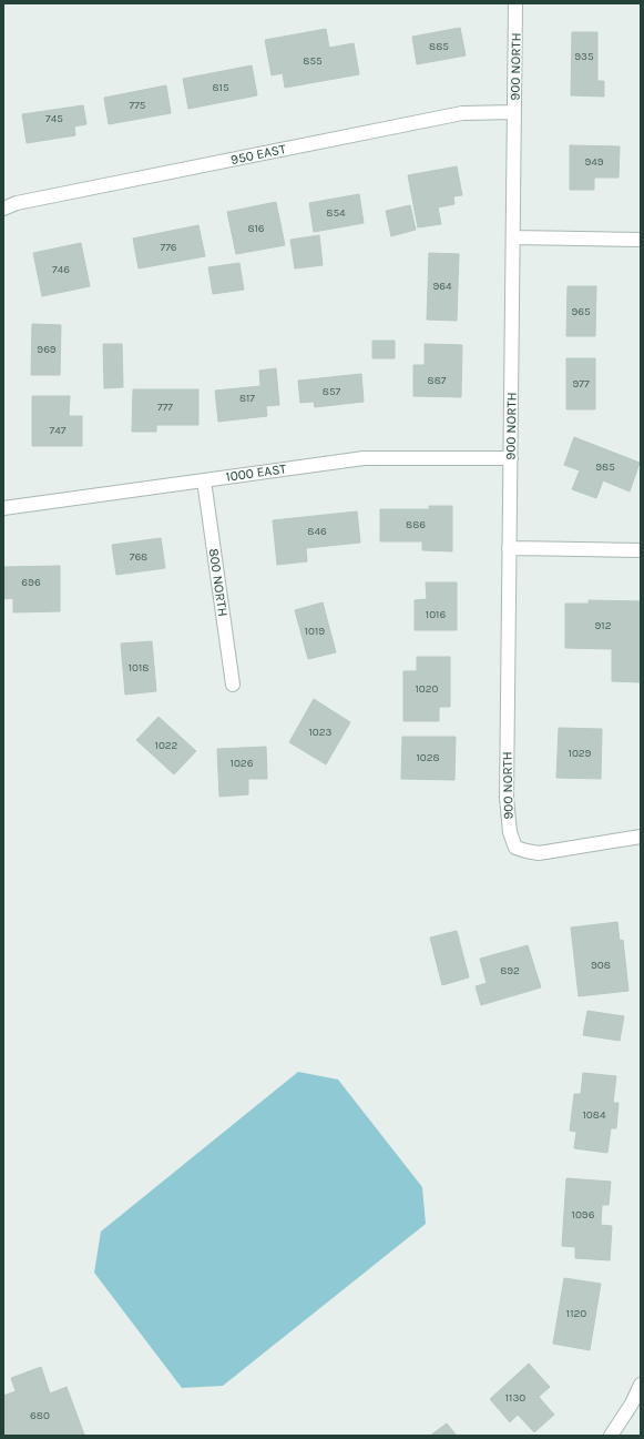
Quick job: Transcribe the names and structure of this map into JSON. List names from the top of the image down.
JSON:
{
  "streets": {
    "street": [
      "900 NORTH",
      "950 EAST",
      "1000 EAST",
      "800 NORTH"
    ]
  },
  "crossings": [
    ["900 NORTH", "950 EAST"],
    ["900 NORTH", "1000 EAST"],
    ["1000 EAST", "800 NORTH"]
  ],
  "house_numbers": [
    "885",
    "935",
    "855",
    "815",
    "775",
    "745",
    "949",
    "854",
    "816",
    "776",
    "746",
    "964",
    "965",
    "969",
    "887",
    "977",
    "857",
    "817",
    "777",
    "747",
    "985",
    "886",
    "846",
    "768",
    "696",
    "1016",
    "912",
    "1019",
    "1018",
    "1020",
    "1023",
    "1022",
    "1029",
    "1028",
    "1026",
    "908",
    "892",
    "1084",
    "1096",
    "1120",
    "1130",
    "680"
  ]
}
